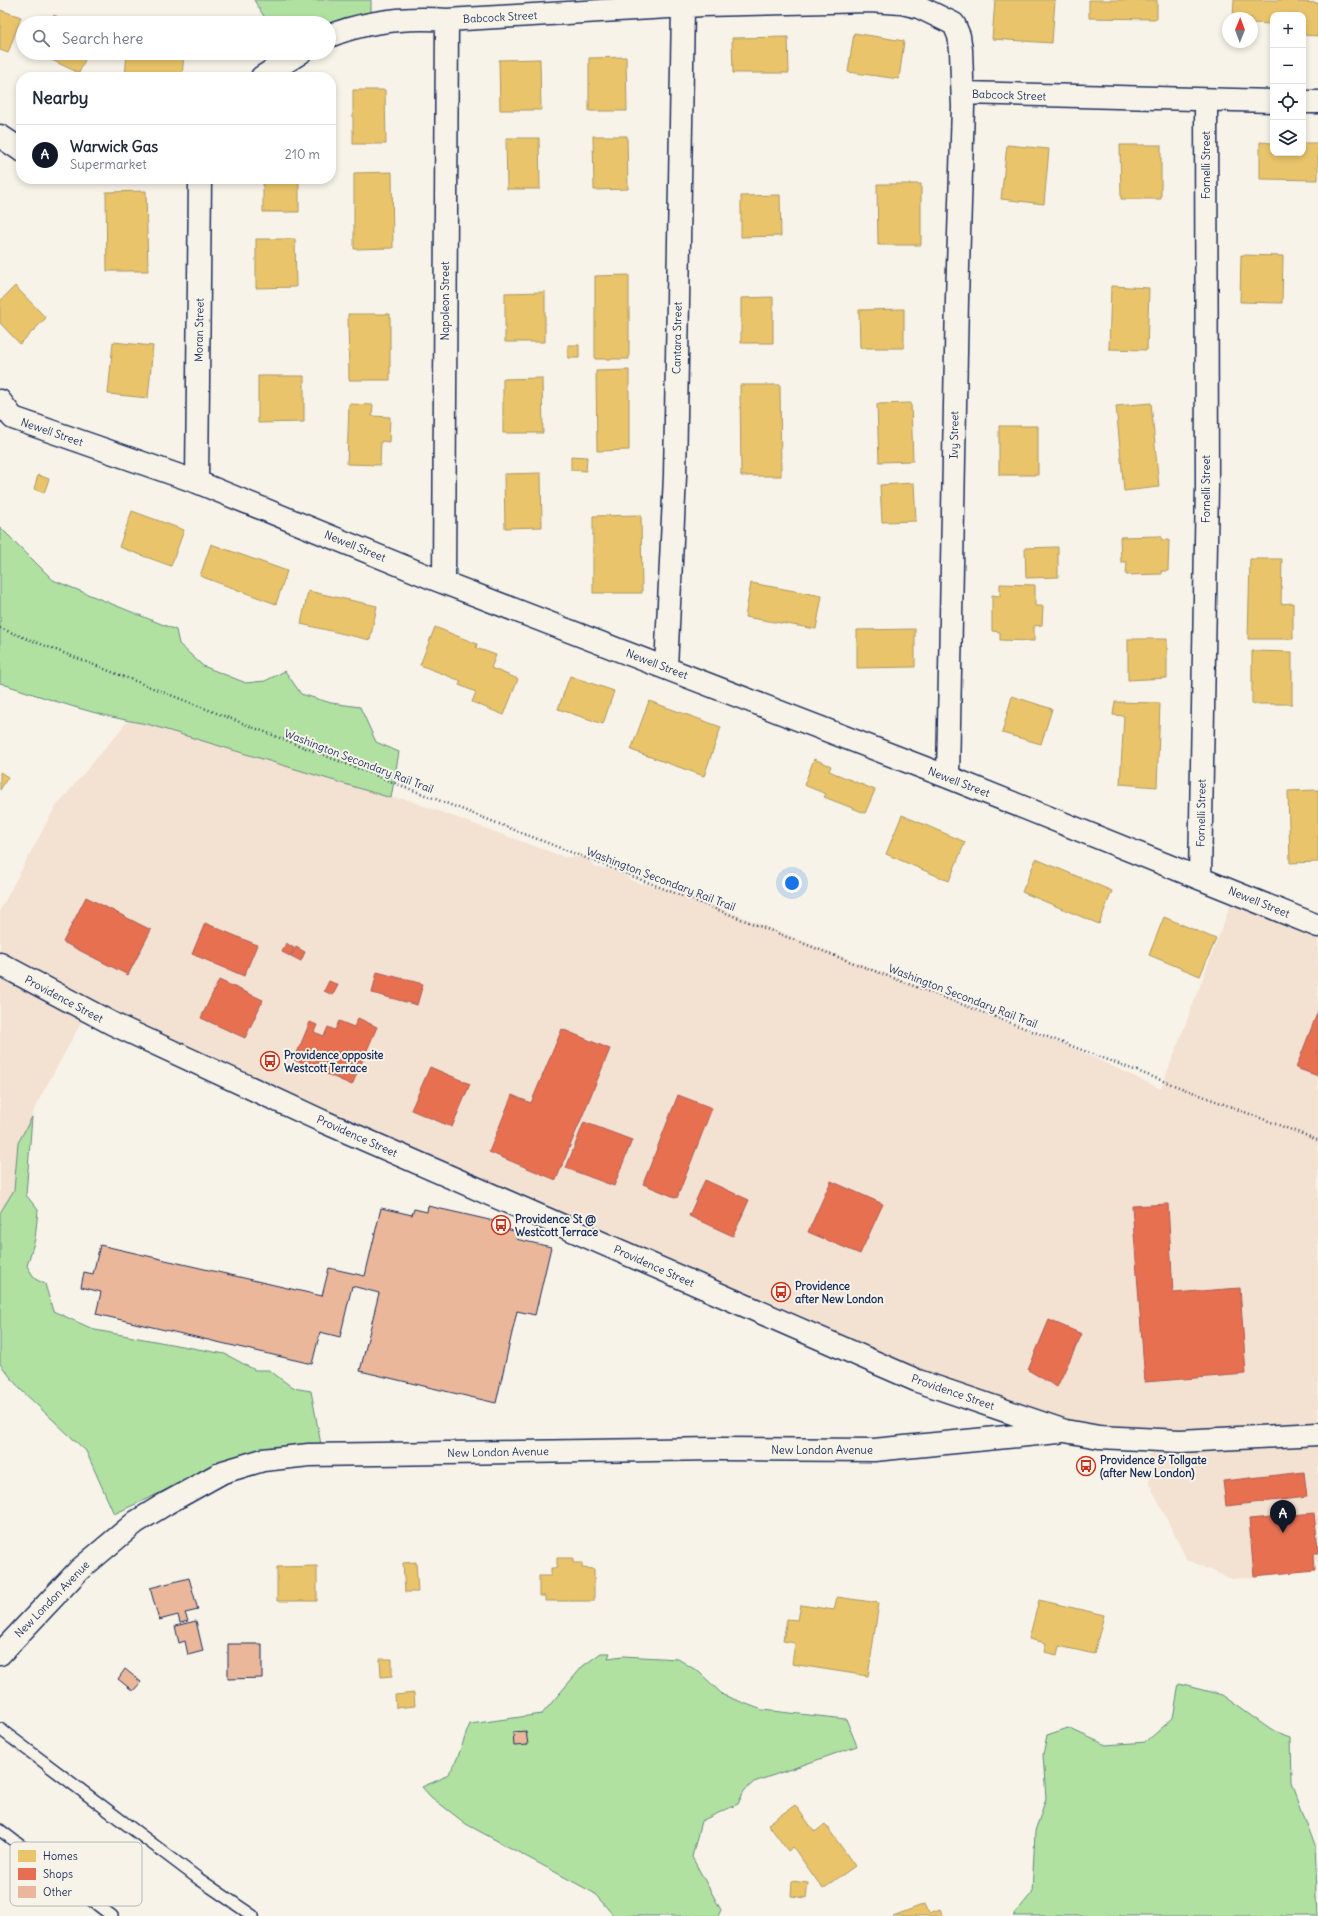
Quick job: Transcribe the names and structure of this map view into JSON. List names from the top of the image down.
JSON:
{
  "streets": {
    "street": [
      "Babcock Street",
      "Fornelli Street",
      "Napoleon Street",
      "Moran Street",
      "Cantara Street",
      "Newell Street",
      "Ivy Street",
      "Providence Street",
      "New London Avenue"
    ],
    "path": ["Washington Secondary Rail Trail"]
  },
  "crossings": [
    ["Babcock Street", "Fornelli Street"],
    ["Babcock Street", "Napoleon Street"],
    ["Babcock Street", "Cantara Street"],
    ["Babcock Street", "Ivy Street"],
    ["Fornelli Street", "Newell Street"],
    ["Napoleon Street", "Newell Street"],
    ["Moran Street", "Newell Street"],
    ["Cantara Street", "Newell Street"],
    ["Newell Street", "Ivy Street"],
    ["Providence Street", "New London Avenue"]
  ],
  "places": {
    "bus stop": [
      "Providence opposite Westcott Terrace",
      "Providence St @ Westcott Terrace",
      "Providence after New London",
      "Providence & Tollgate (after New London)"
    ]
  },
  "legend": ["Homes", "Shops", "Other"],
  "north": "top",
  "page": {
    "map_buttons": ["+", "−"],
    "search": "Search here",
    "heading": "Nearby",
    "list": [
      {
        "mark": "A",
        "name": "Warwick Gas",
        "note": "Supermarket",
        "value": "210 m"
      }
    ],
    "pins": "A"
  }
}
